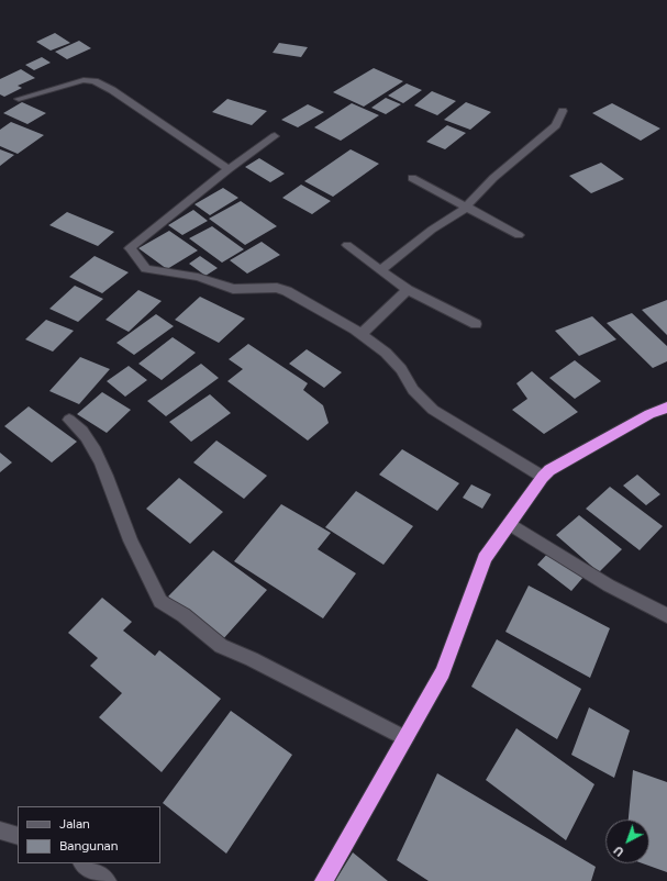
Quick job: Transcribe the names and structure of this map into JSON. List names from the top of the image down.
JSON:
{
  "legend": ["Jalan", "Bangunan"],
  "north": "bottom left"
}
